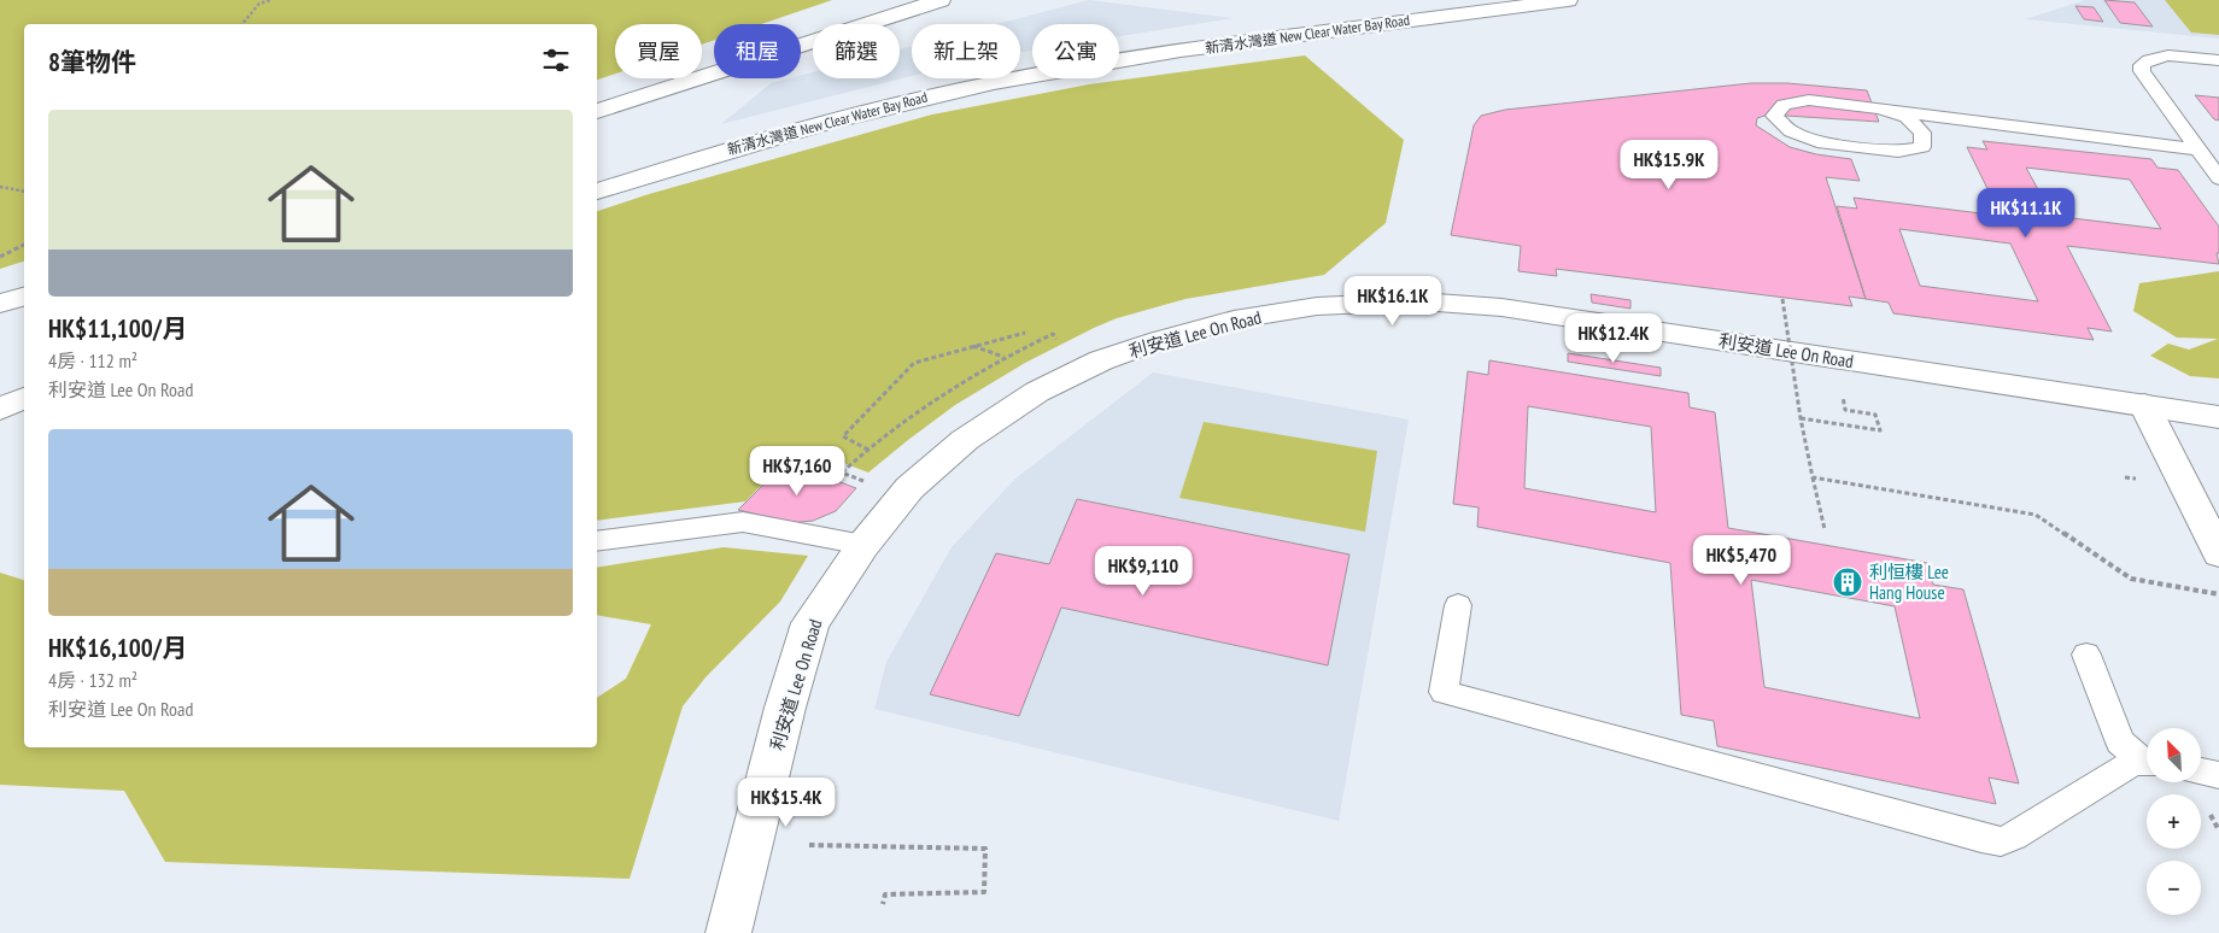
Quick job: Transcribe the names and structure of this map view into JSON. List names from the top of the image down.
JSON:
{
  "streets": {
    "main road": ["新清水灣道 New Clear Water Bay Road", "利安道 Lee On Road"]
  },
  "places": {
    "building": ["利恒樓 Lee Hang House"]
  },
  "north": "top left",
  "page": {
    "chip": [
      "買屋",
      "租屋",
      "篩選",
      "新上架",
      "公寓"
    ],
    "heading": "8筆物件",
    "list": [
      {
        "name": "HK$11,100/月",
        "note": "4房 · 112 m² · 利安道 Lee On Road"
      },
      {
        "name": "HK$16,100/月",
        "note": "4房 · 132 m² · 利安道 Lee On Road"
      }
    ],
    "price": [
      "HK$15.9K",
      "HK$11.1K",
      "HK$16.1K",
      "HK$12.4K",
      "HK$7,160",
      "HK$5,470",
      "HK$9,110",
      "HK$15.4K"
    ],
    "map_buttons": ["+", "−"]
  }
}
